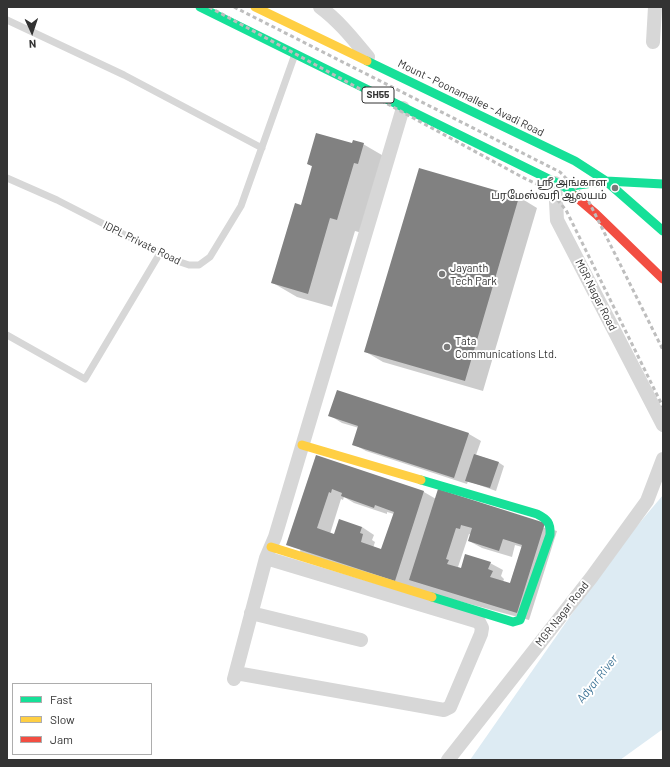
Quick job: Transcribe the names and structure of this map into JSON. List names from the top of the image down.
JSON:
{
  "streets": {
    "main road": ["SH55", "Mount - Poonamallee - Avadi Road"],
    "street": ["MGR Nagar Road"],
    "lane": ["IDPL Private Road"]
  },
  "crossings": [
    ["SH55", "IDPL Private Road"],
    ["SH55", "MGR Nagar Road"]
  ],
  "water": ["Adyar River"],
  "places": ["ஶ்ரீ அங்காள பரமேஸ்வரி ஆலயம்", "Jayanth Tech Park", "Tata Communications Ltd."],
  "legend": ["Fast", "Slow", "Jam"],
  "north": "bottom"
}
